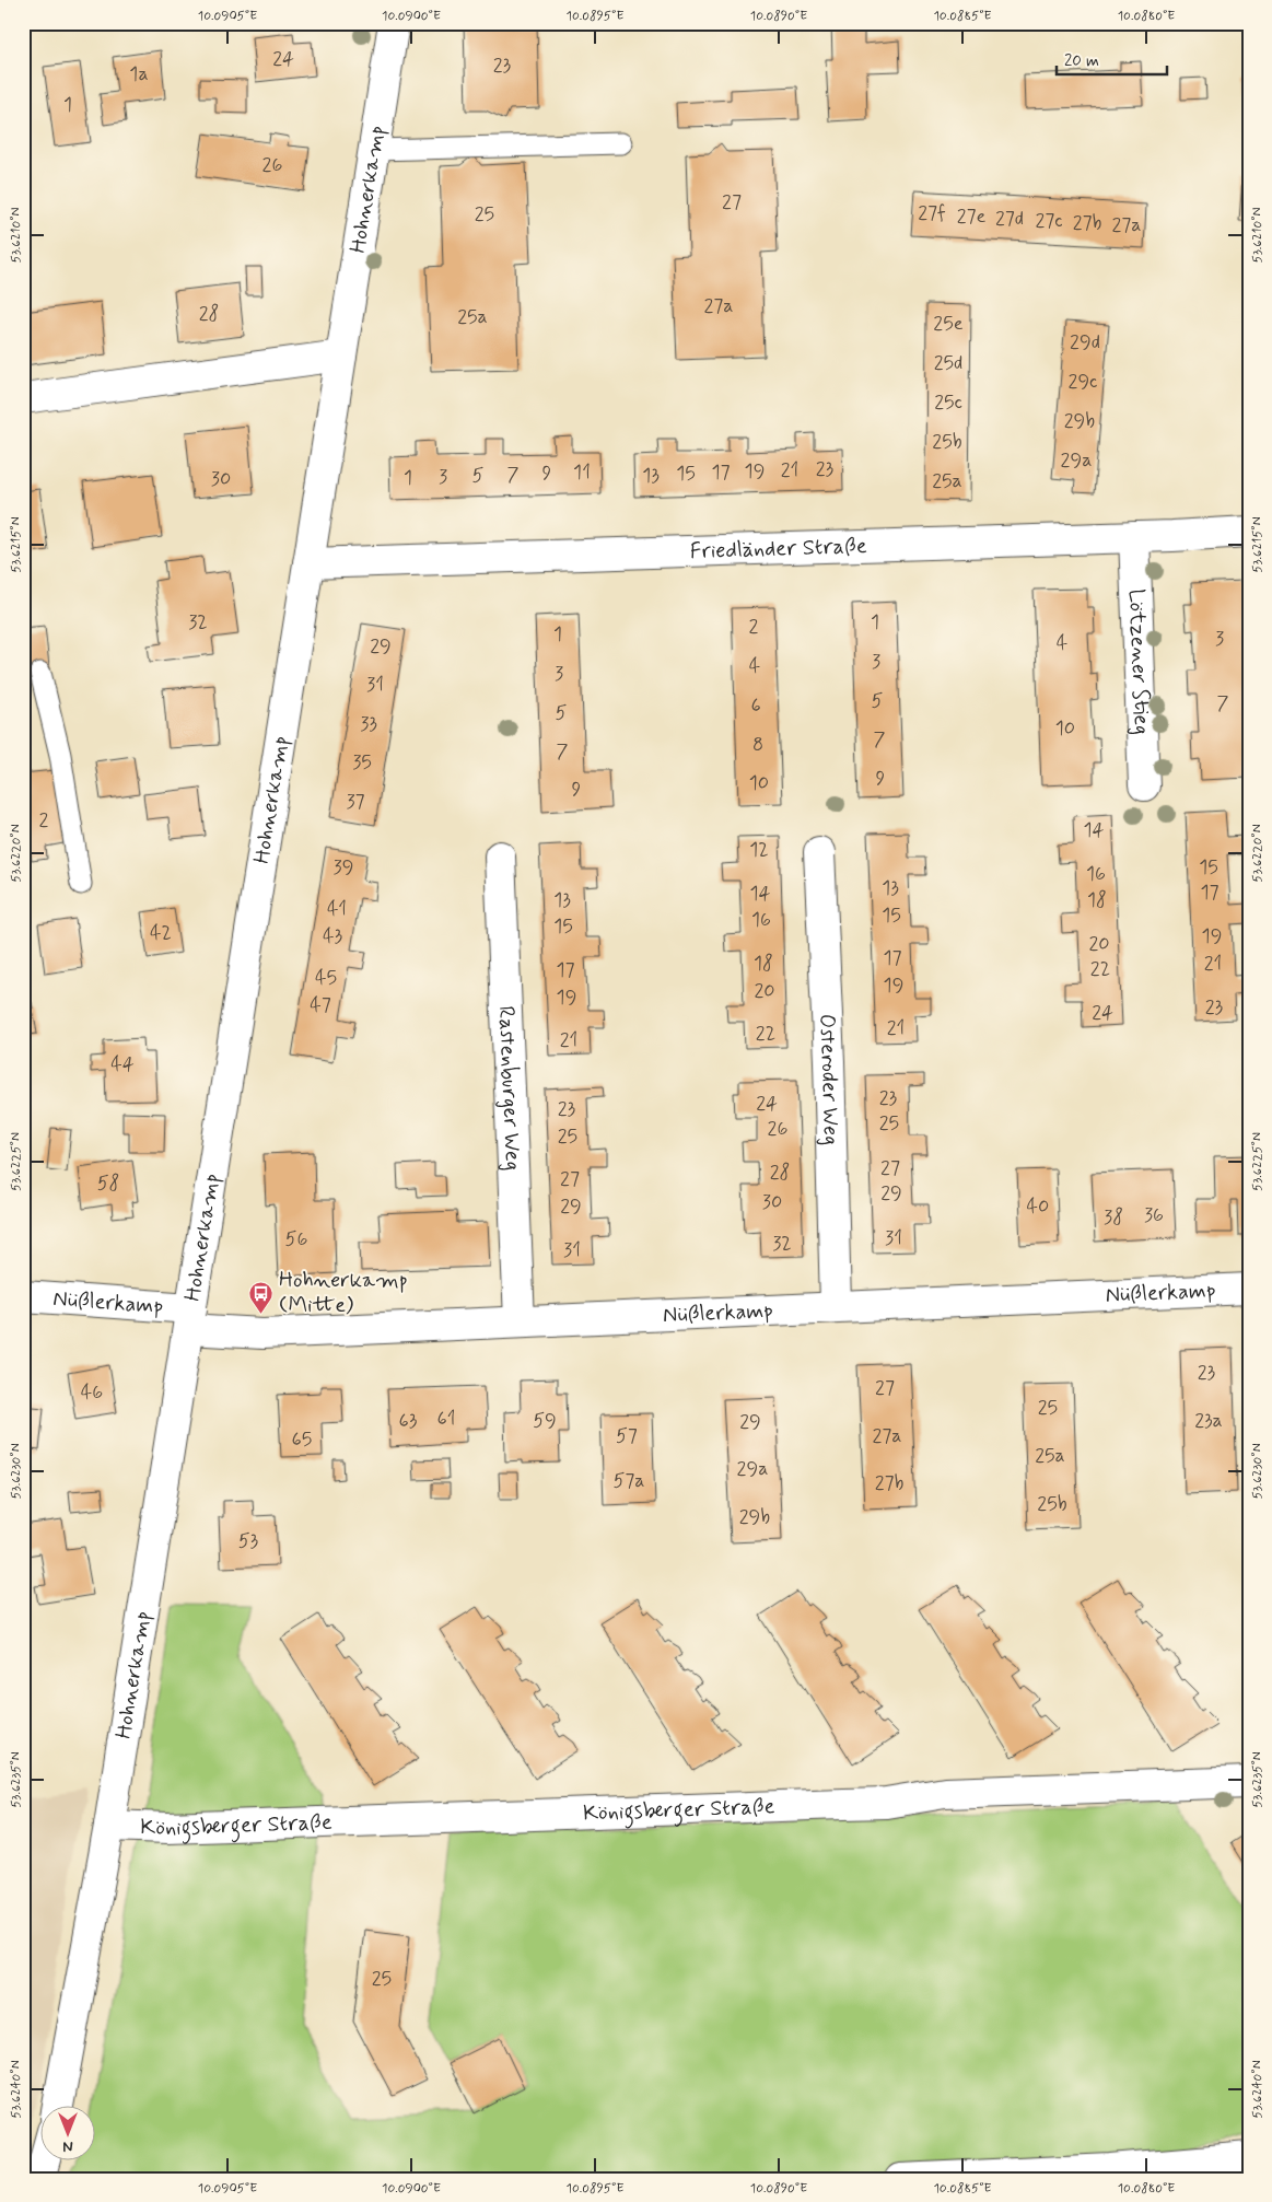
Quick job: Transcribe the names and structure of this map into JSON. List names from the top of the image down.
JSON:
{
  "streets": {
    "street": [
      "Hohnerkamp",
      "Friedländer Straße",
      "Lötzener Stieg",
      "Osteroder Weg",
      "Rastenburger Weg",
      "Nüßlerkamp",
      "Königsberger Straße"
    ]
  },
  "crossings": [
    ["Hohnerkamp", "Friedländer Straße"],
    ["Hohnerkamp", "Nüßlerkamp"],
    ["Hohnerkamp", "Königsberger Straße"],
    ["Friedländer Straße", "Lötzener Stieg"],
    ["Osteroder Weg", "Nüßlerkamp"],
    ["Rastenburger Weg", "Nüßlerkamp"]
  ],
  "places": {
    "bus stop": ["Hohnerkamp (Mitte)"]
  },
  "house_numbers": [
    "24",
    "23",
    "1a",
    "1",
    "26",
    "27",
    "27f",
    "25",
    "27e",
    "27d",
    "27c",
    "27b",
    "27a",
    "27a",
    "28",
    "25a",
    "25e",
    "29d",
    "25d",
    "29c",
    "25c",
    "29b",
    "25b",
    "29a",
    "23",
    "21",
    "19",
    "11",
    "17",
    "9",
    "15",
    "7",
    "5",
    "13",
    "3",
    "1",
    "30",
    "25a",
    "32",
    "1",
    "2",
    "1",
    "3",
    "4",
    "29",
    "3",
    "4",
    "3",
    "31",
    "5",
    "7",
    "6",
    "5",
    "33",
    "10",
    "7",
    "8",
    "7",
    "35",
    "9",
    "10",
    "9",
    "37",
    "2",
    "14",
    "12",
    "39",
    "15",
    "16",
    "13",
    "17",
    "14",
    "13",
    "18",
    "41",
    "15",
    "16",
    "15",
    "42",
    "43",
    "19",
    "20",
    "17",
    "18",
    "21",
    "22",
    "17",
    "45",
    "19",
    "20",
    "19",
    "47",
    "23",
    "24",
    "21",
    "22",
    "21",
    "44",
    "23",
    "24",
    "23",
    "25",
    "26",
    "25",
    "27",
    "28",
    "27",
    "58",
    "29",
    "30",
    "29",
    "40",
    "36",
    "38",
    "31",
    "56",
    "32",
    "31",
    "23",
    "27",
    "46",
    "25",
    "61",
    "63",
    "59",
    "23a",
    "29",
    "57",
    "27a",
    "65",
    "25a",
    "29a",
    "57a",
    "27b",
    "25b",
    "29b",
    "53",
    "25"
  ],
  "scale_bar": "20 m",
  "north": "bottom",
  "coordinates": [
    "10.0905°E",
    "10.0900°E",
    "10.0895°E",
    "10.0890°E",
    "10.0885°E",
    "10.0880°E",
    "53.6210°N",
    "53.6215°N",
    "53.6220°N",
    "53.6225°N",
    "53.6230°N",
    "53.6235°N",
    "53.6240°N"
  ]
}
